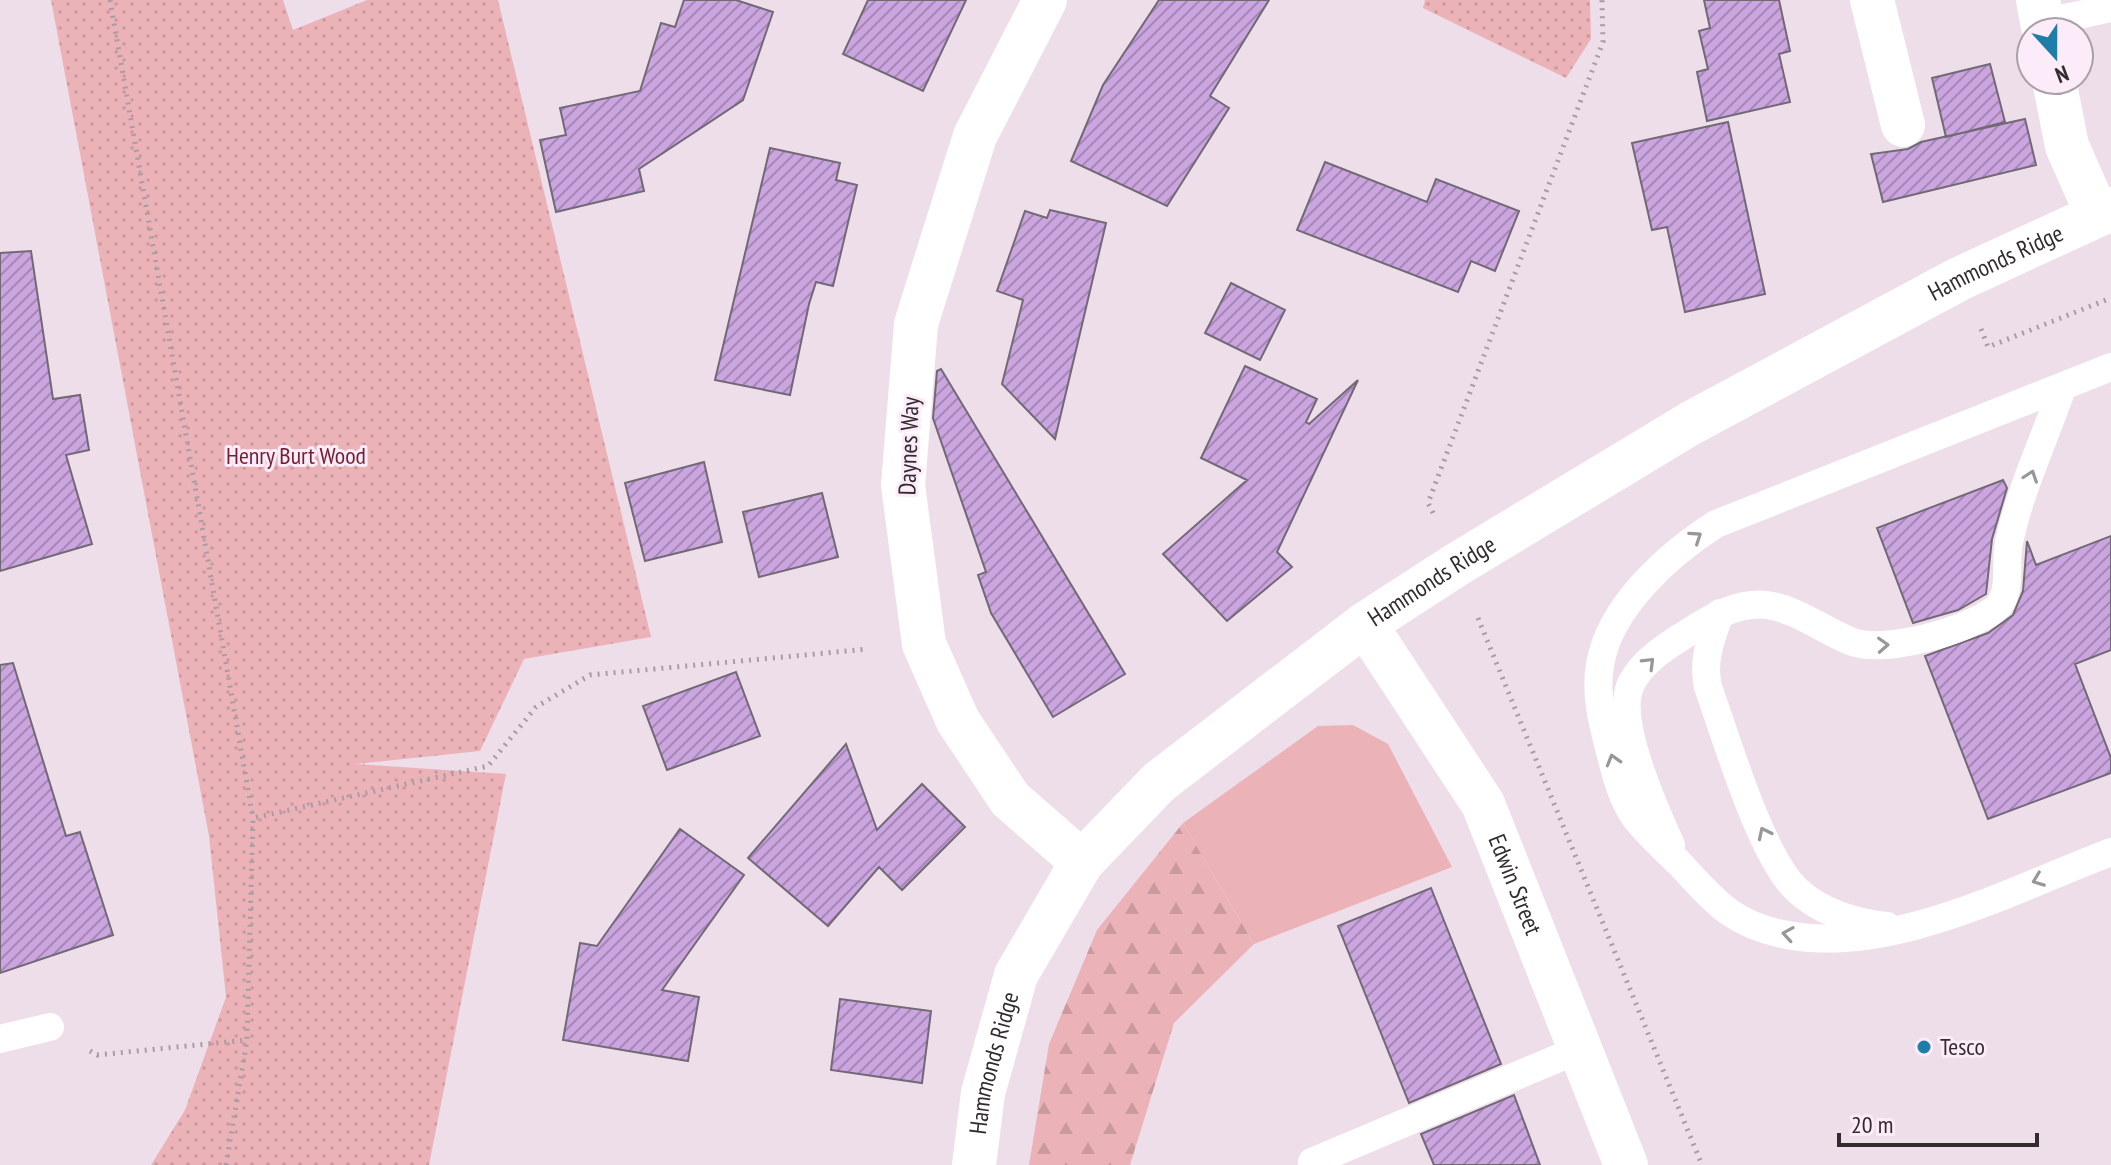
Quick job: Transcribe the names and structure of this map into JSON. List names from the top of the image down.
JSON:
{
  "streets": {
    "street": ["Hammonds Ridge", "Daynes Way", "Edwin Street"]
  },
  "crossings": [
    ["Hammonds Ridge", "Daynes Way"],
    ["Hammonds Ridge", "Edwin Street"]
  ],
  "parks": ["Henry Burt Wood"],
  "places": ["Tesco"],
  "scale_bar": "20 m",
  "north": "bottom"
}
